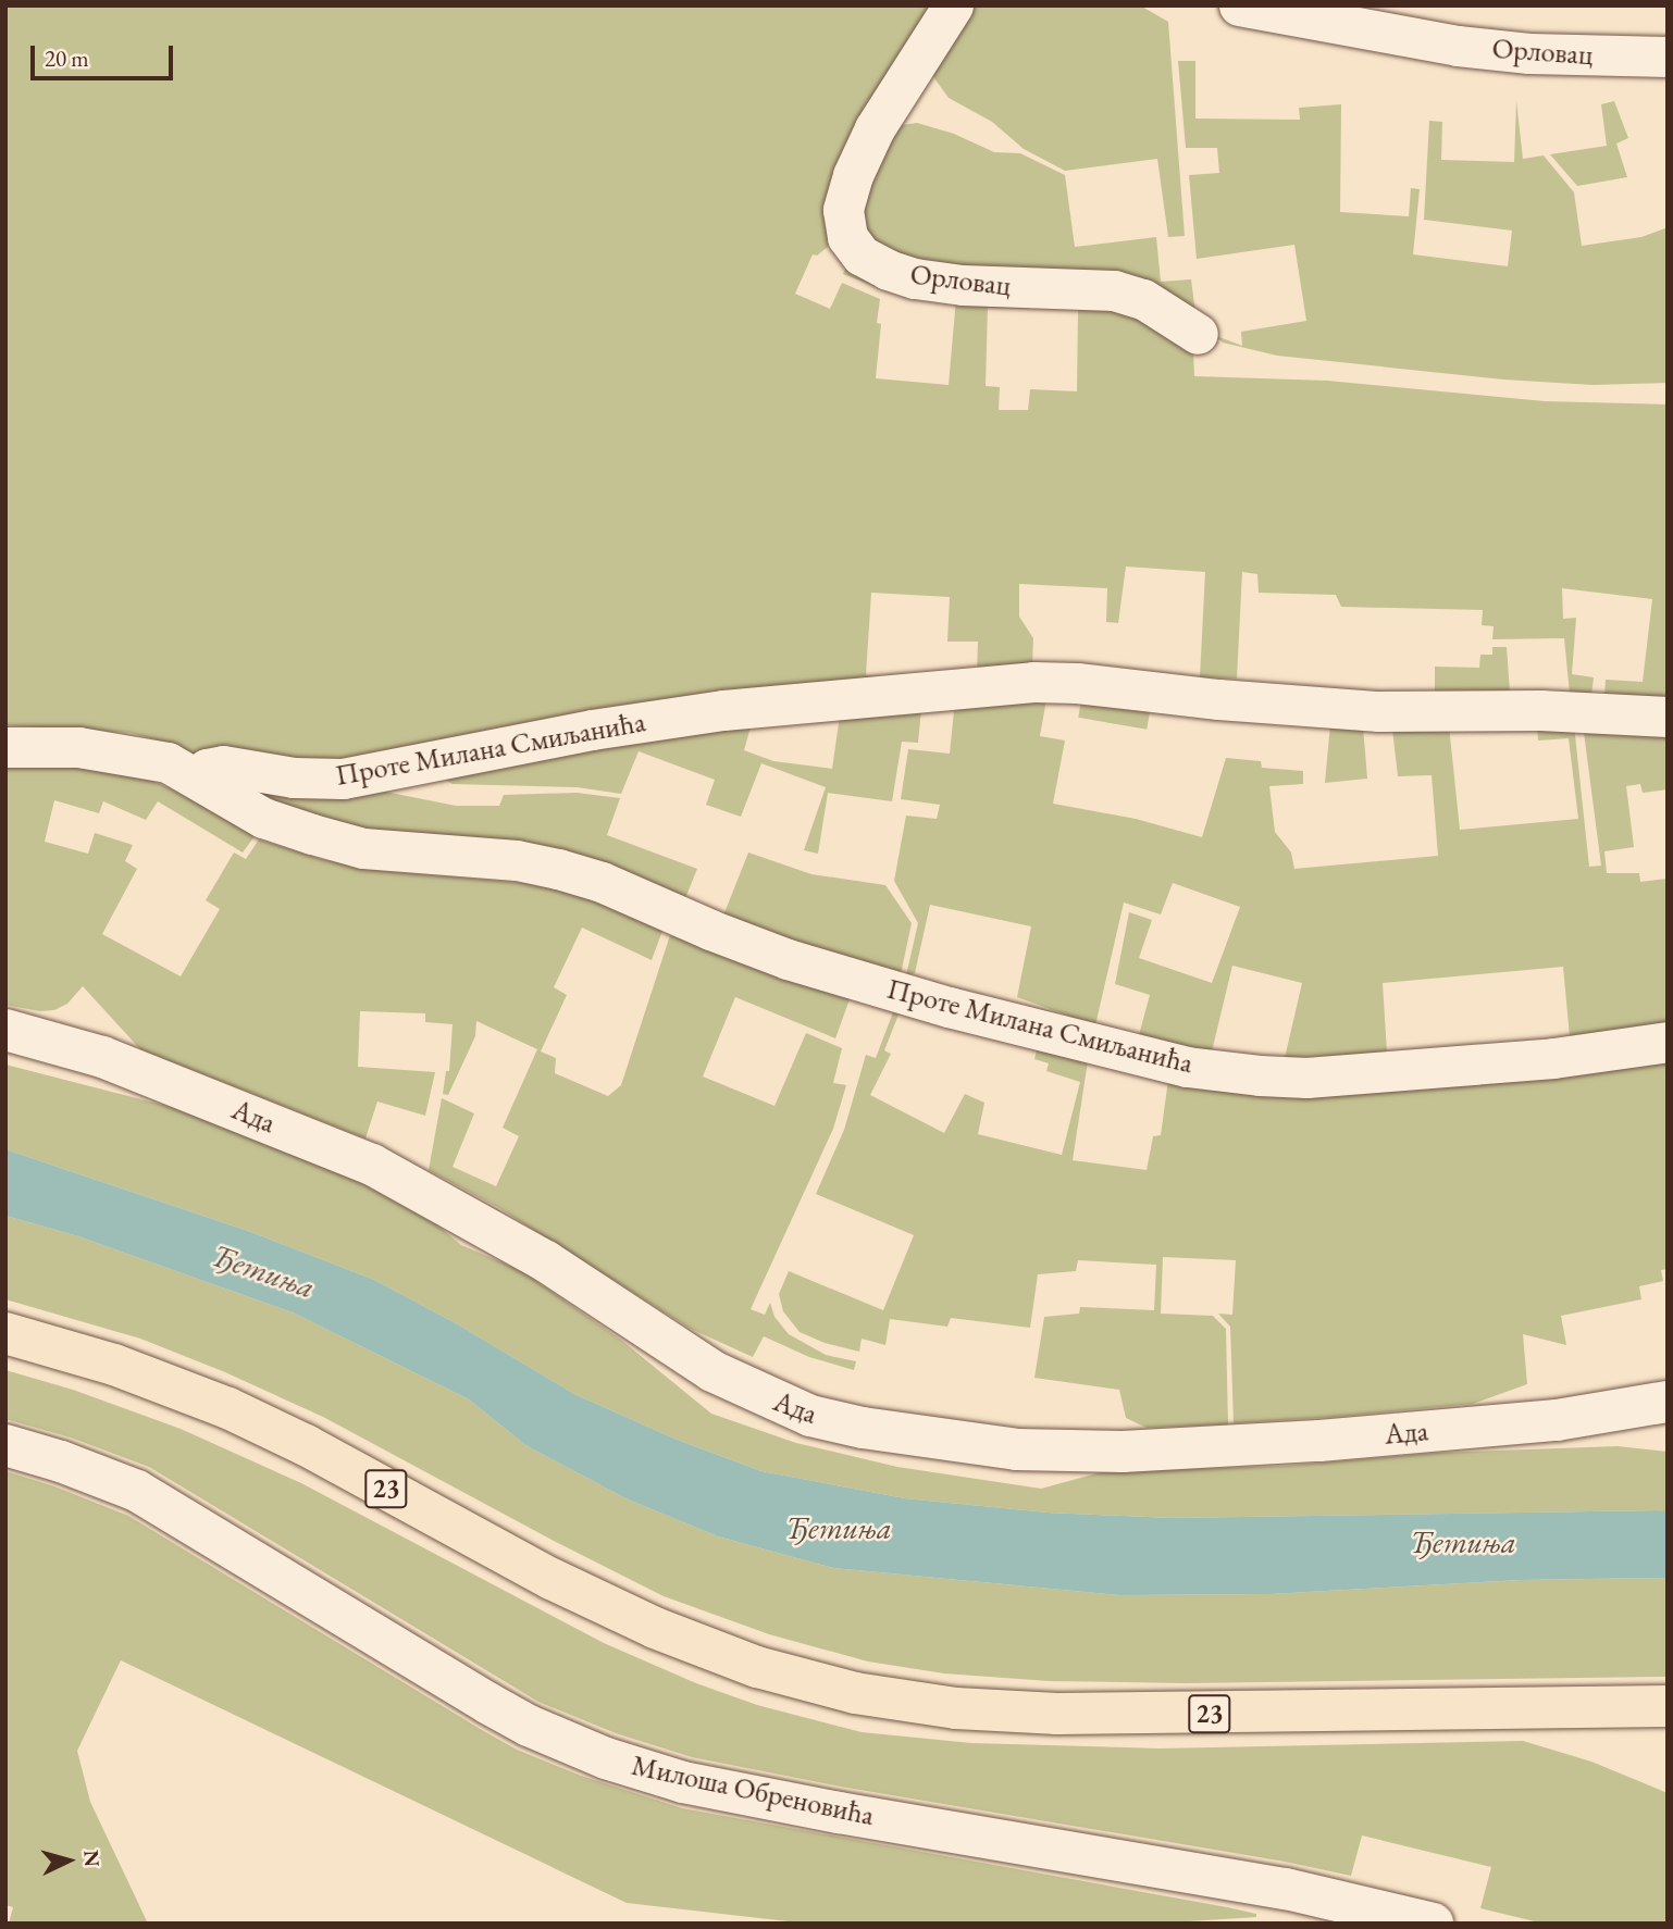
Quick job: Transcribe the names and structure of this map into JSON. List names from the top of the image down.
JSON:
{
  "streets": {
    "main road": ["23"],
    "street": [
      "Орловац",
      "Проте Милана Смиљанића",
      "Ада",
      "Милоша Обреновића"
    ]
  },
  "water": ["Ђетиња"],
  "scale_bar": "20 m",
  "north": "right"
}
